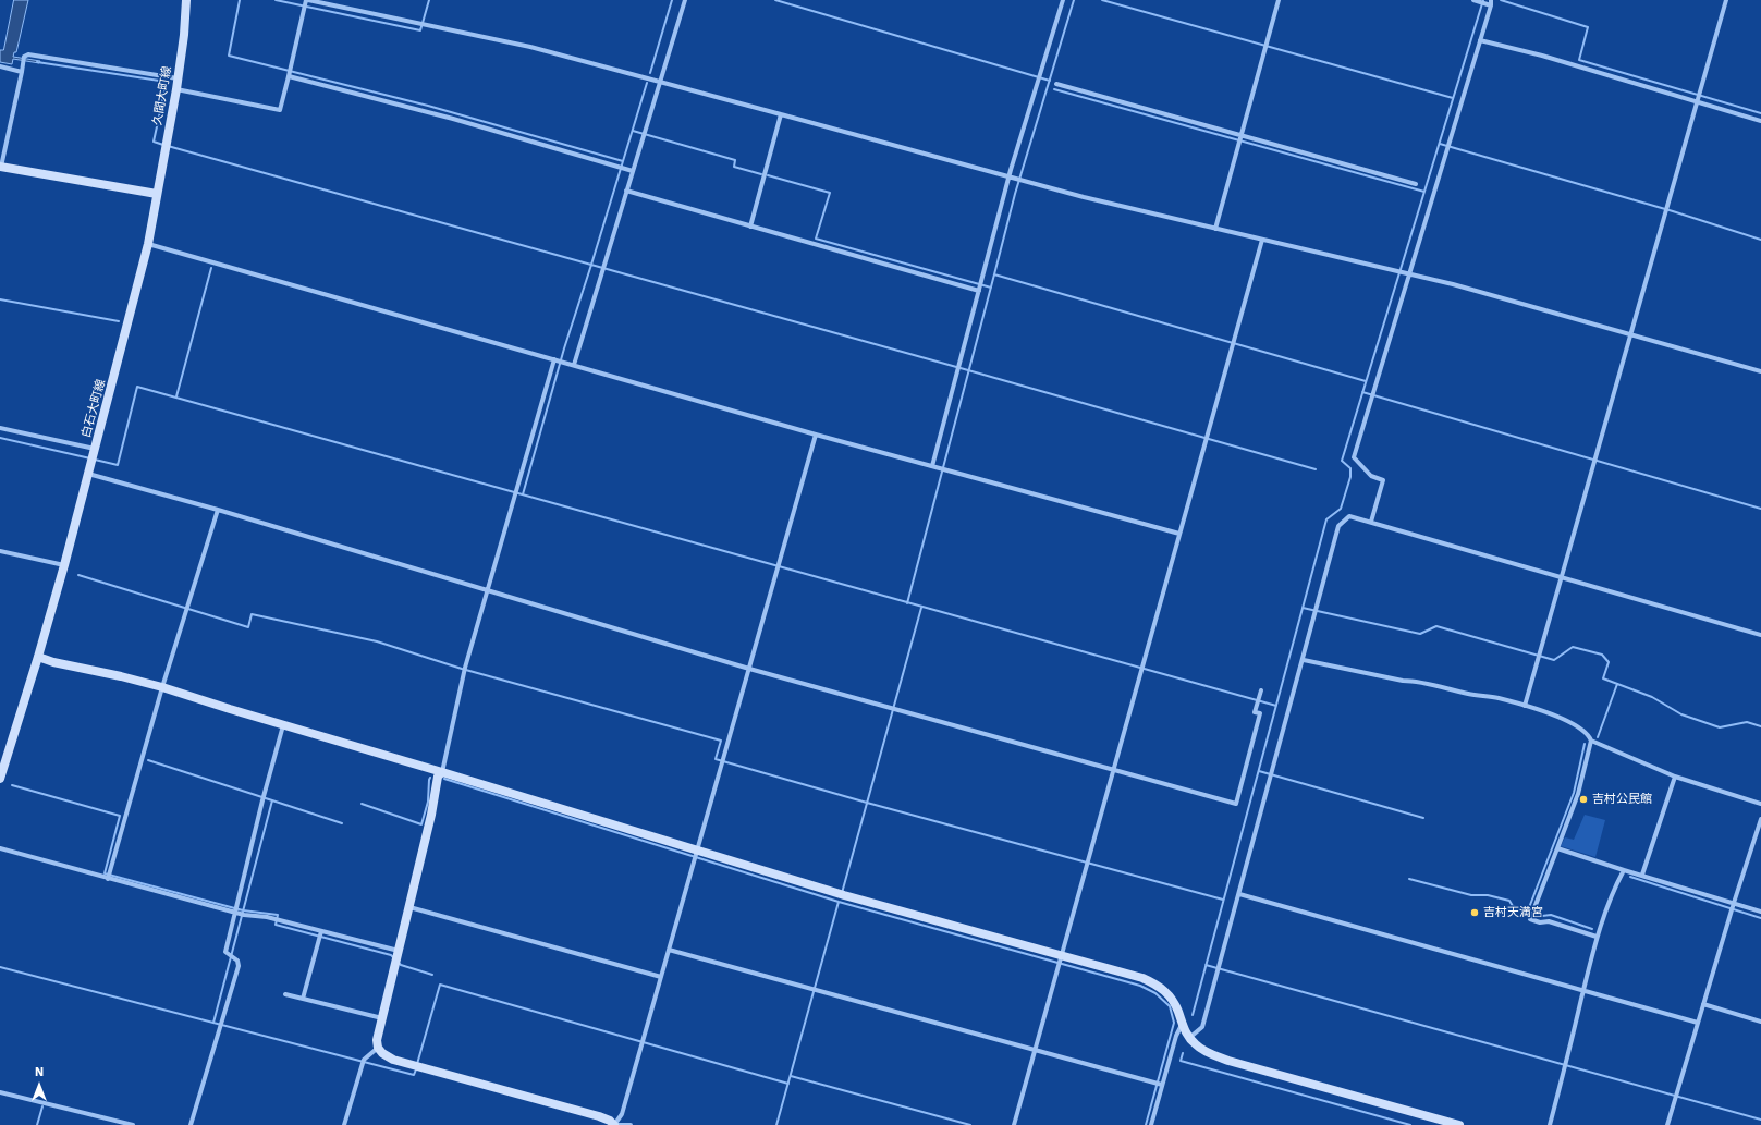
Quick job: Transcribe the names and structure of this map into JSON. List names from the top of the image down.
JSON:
{
  "streets": {
    "street": ["久間大町線", "白石大町線"]
  },
  "crossings": [
    ["久間大町線", "白石大町線"]
  ],
  "places": ["吉村公民館", "吉村天満宮"],
  "north": "top"
}
